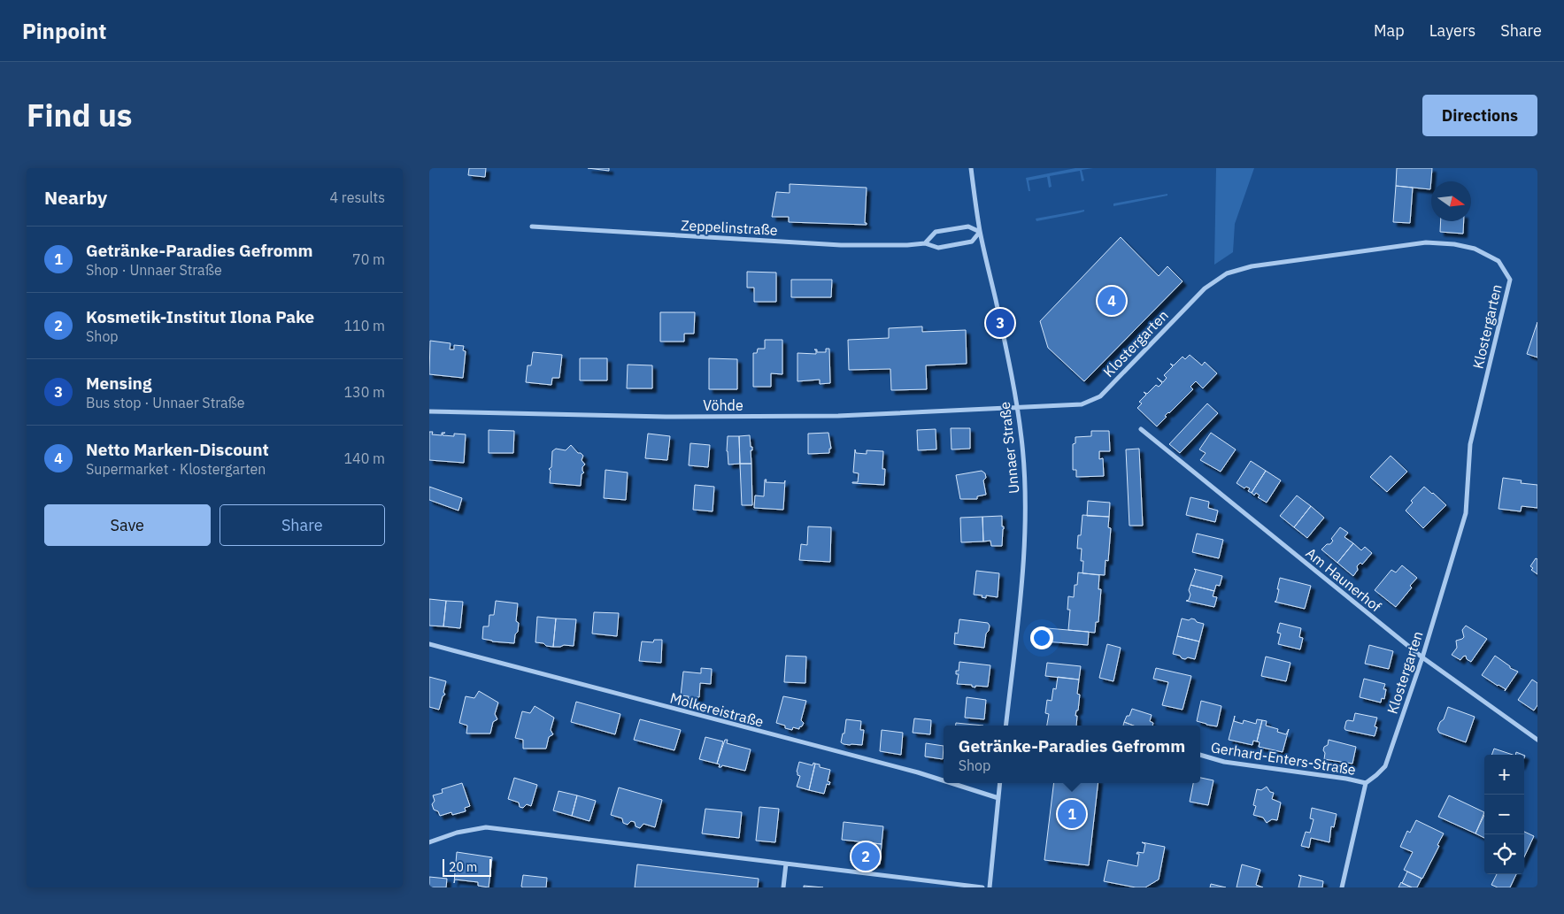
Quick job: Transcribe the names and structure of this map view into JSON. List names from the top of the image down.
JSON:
{
  "streets": {
    "street": [
      "Zeppelinstraße",
      "Klostergarten",
      "Vöhde",
      "Unnaer Straße",
      "Am Haunerhof",
      "Molkereistraße",
      "Gerhard-Enters-Straße"
    ]
  },
  "crossings": [
    ["Zeppelinstraße", "Unnaer Straße"],
    ["Klostergarten", "Vöhde"],
    ["Klostergarten", "Unnaer Straße"],
    ["Klostergarten", "Am Haunerhof"],
    ["Klostergarten", "Gerhard-Enters-Straße"],
    ["Vöhde", "Unnaer Straße"]
  ],
  "scale_bar": "20 m",
  "north": "right",
  "page": {
    "header": "Pinpoint",
    "nav": ["Map", "Layers", "Share"],
    "title": "Find us",
    "buttons": [
      "Directions",
      ["Save", "Share"]
    ],
    "heading": ["Nearby", "4 results"],
    "list": [
      {
        "mark": "1",
        "name": "Getränke-Paradies Gefromm",
        "note": "Shop · Unnaer Straße",
        "value": "70 m"
      },
      {
        "mark": "2",
        "name": "Kosmetik-Institut Ilona Pake",
        "note": "Shop",
        "value": "110 m"
      },
      {
        "mark": "3",
        "name": "Mensing",
        "note": "Bus stop · Unnaer Straße",
        "value": "130 m"
      },
      {
        "mark": "4",
        "name": "Netto Marken-Discount",
        "note": "Supermarket · Klostergarten",
        "value": "140 m"
      }
    ],
    "pins": [
      "4",
      "3",
      "1",
      "2"
    ],
    "popup": ["Getränke-Paradies Gefromm", "Shop"],
    "map_buttons": ["+", "−"],
    "scale": "20 m"
  }
}
